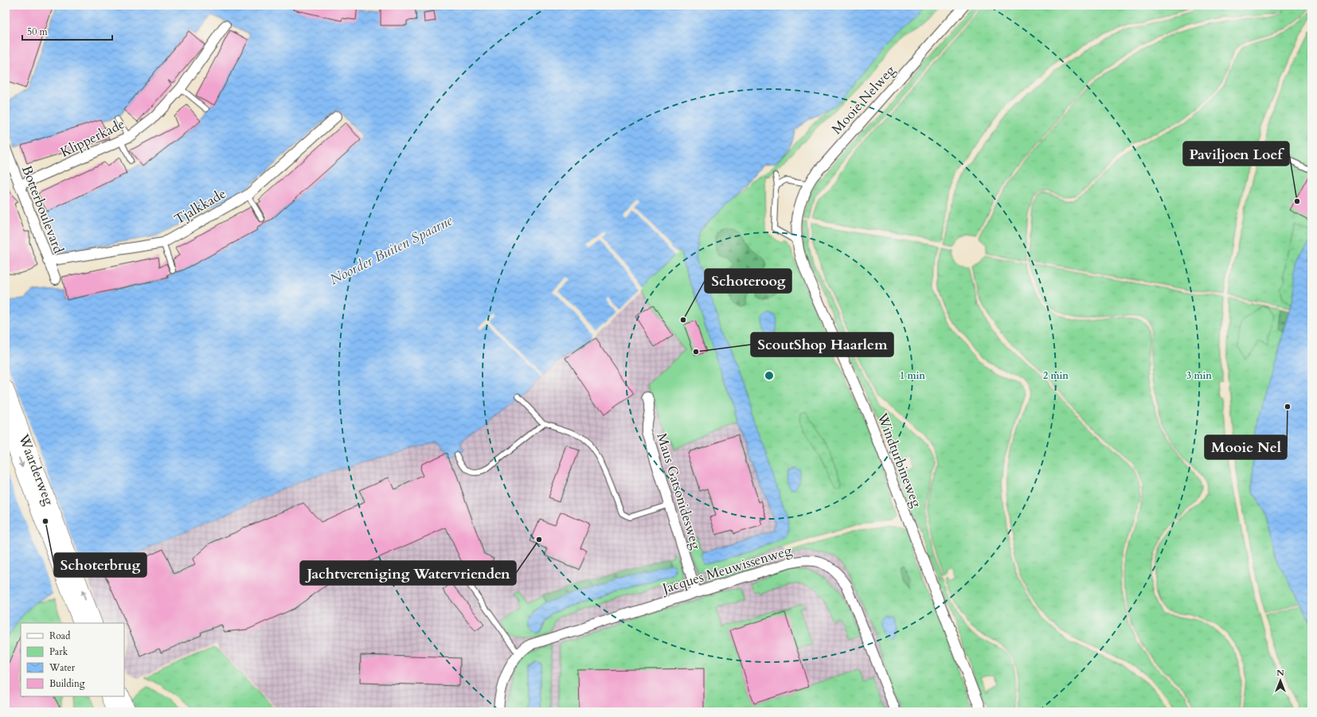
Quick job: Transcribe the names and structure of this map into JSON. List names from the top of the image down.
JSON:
{
  "streets": {
    "main road": ["Waarderweg"],
    "street": [
      "Mooie Nelweg",
      "Klipperkade",
      "Tjalkkade",
      "Botterboulevard",
      "Windturbineweg",
      "Maus Gatsonidesweg",
      "Jacques Meuwissenweg"
    ]
  },
  "crossings": [
    ["Mooie Nelweg", "Windturbineweg"],
    ["Klipperkade", "Botterboulevard"],
    ["Tjalkkade", "Botterboulevard"],
    ["Maus Gatsonidesweg", "Jacques Meuwissenweg"]
  ],
  "water": ["Noorder Buiten Spaarne"],
  "places": [
    "Paviljoen Loef",
    "Schoteroog",
    "ScoutShop Haarlem",
    "Mooie Nel",
    "Schoterbrug",
    "Jachtvereniging Watervrienden"
  ],
  "legend": [
    "Road",
    "Park",
    "Water",
    "Building"
  ],
  "scale_bar": "50 m",
  "north": "top",
  "rings": ["1 min", "2 min", "3 min"]
}
